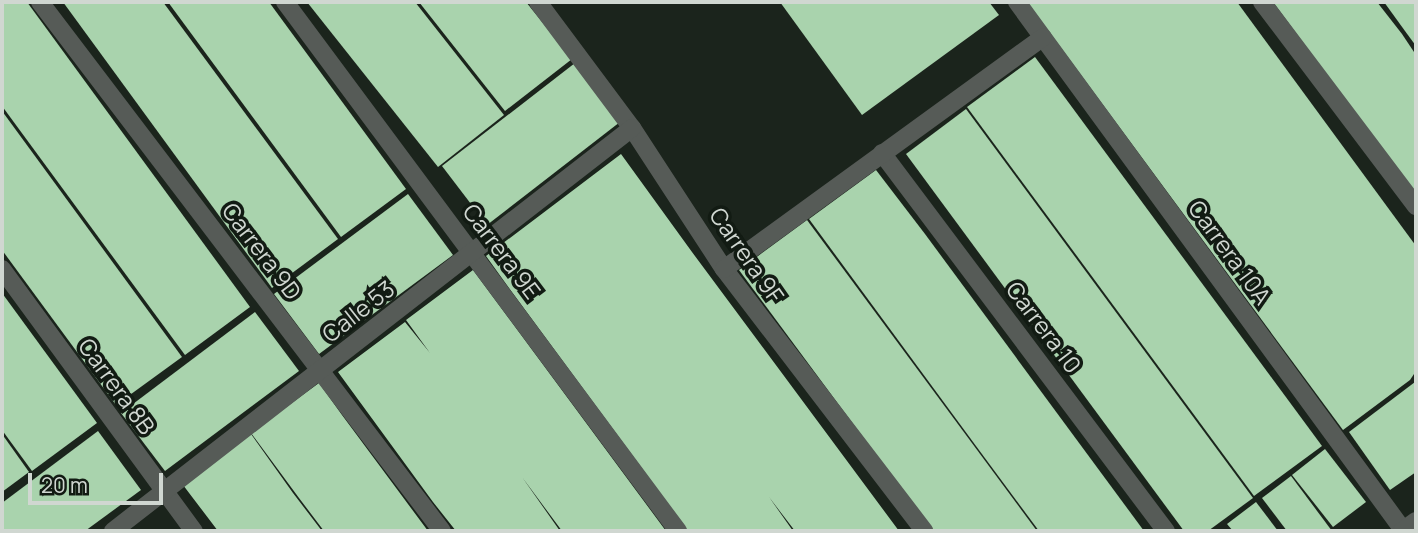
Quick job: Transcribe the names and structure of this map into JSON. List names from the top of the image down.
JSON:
{
  "streets": {
    "street": [
      "Carrera 9D",
      "Carrera 9E",
      "Carrera 10A",
      "Carrera 9F",
      "Calle 53",
      "Carrera 10",
      "Carrera 8B"
    ]
  },
  "crossings": [
    ["Carrera 9D", "Calle 53"],
    ["Carrera 9E", "Calle 53"],
    ["Carrera 9F", "Calle 53"],
    ["Calle 53", "Carrera 8B"]
  ],
  "scale_bar": "20 m"
}
